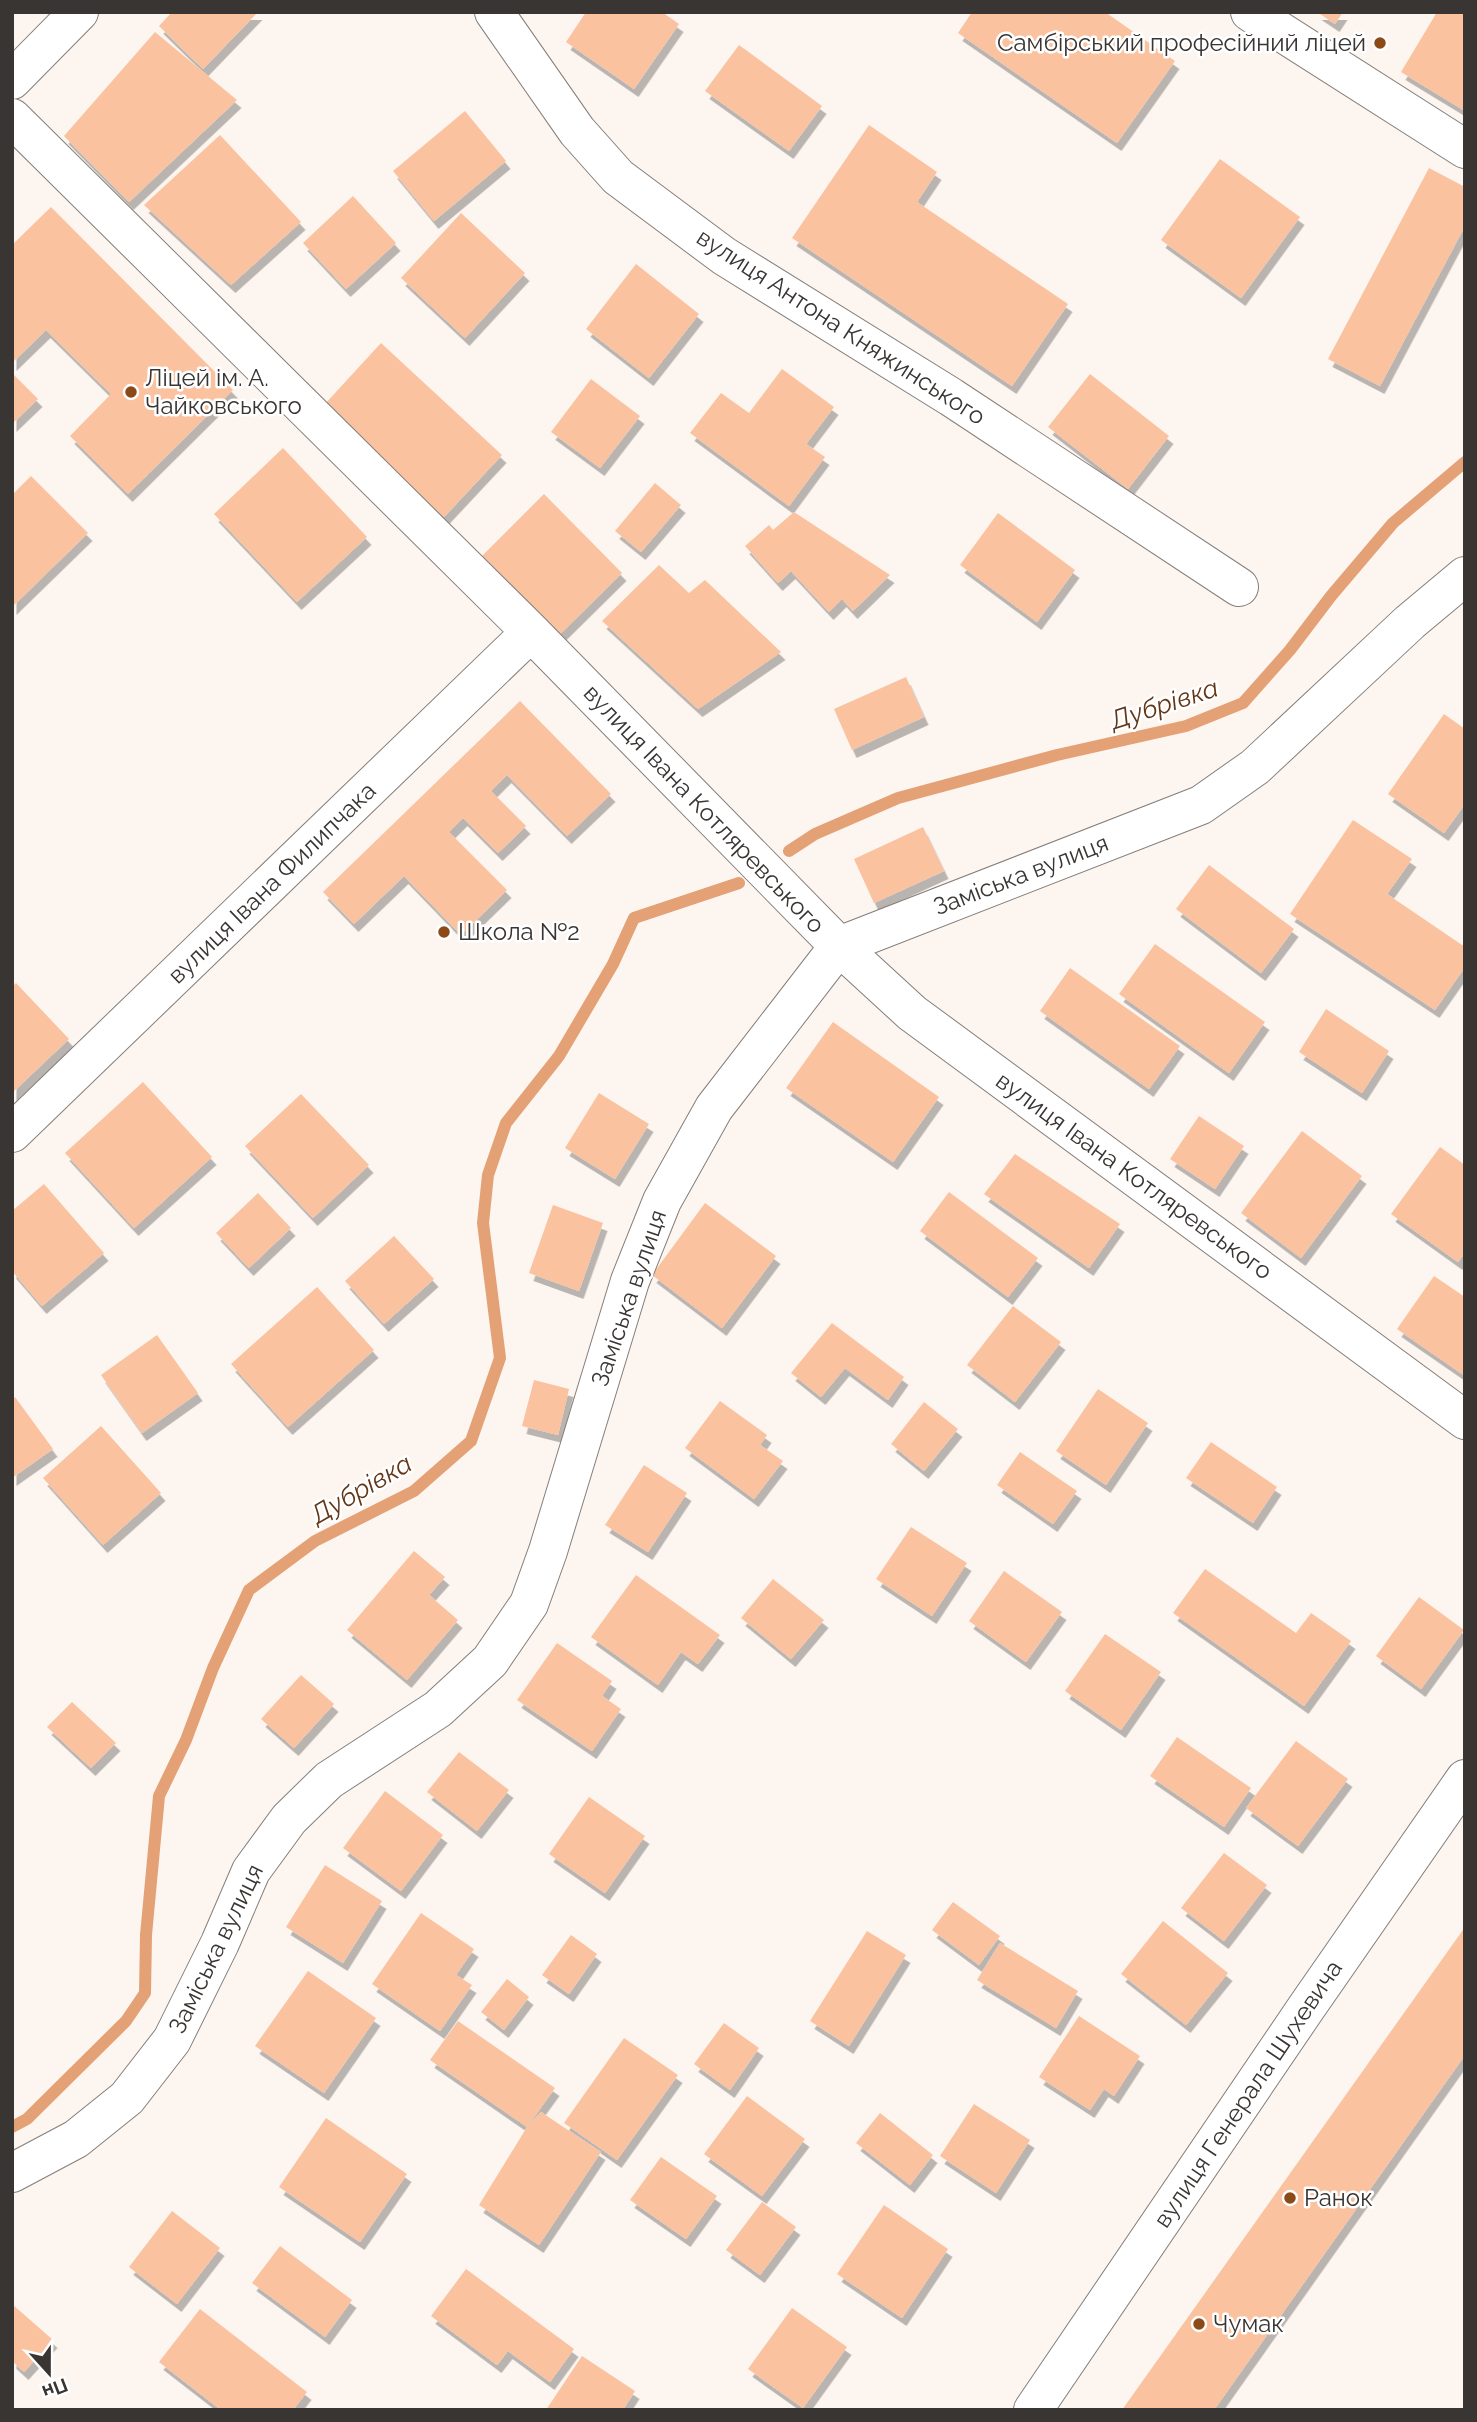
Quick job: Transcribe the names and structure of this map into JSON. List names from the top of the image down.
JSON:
{
  "streets": {
    "street": [
      "вулиця Антона Княжинського",
      "вулиця Івана Котляревського",
      "Заміська вулиця",
      "вулиця Івана Филипчака",
      "вулиця Генерала Шухевича"
    ]
  },
  "crossings": [
    ["вулиця Івана Котляревського", "Заміська вулиця"],
    ["вулиця Івана Котляревського", "вулиця Івана Филипчака"]
  ],
  "water": ["Дубрівка"],
  "places": [
    "Самбірський професійний ліцей",
    "Ліцей ім. А. Чайковського",
    "Школа №2",
    "Ранок",
    "Чумак"
  ],
  "north": "bottom"
}
